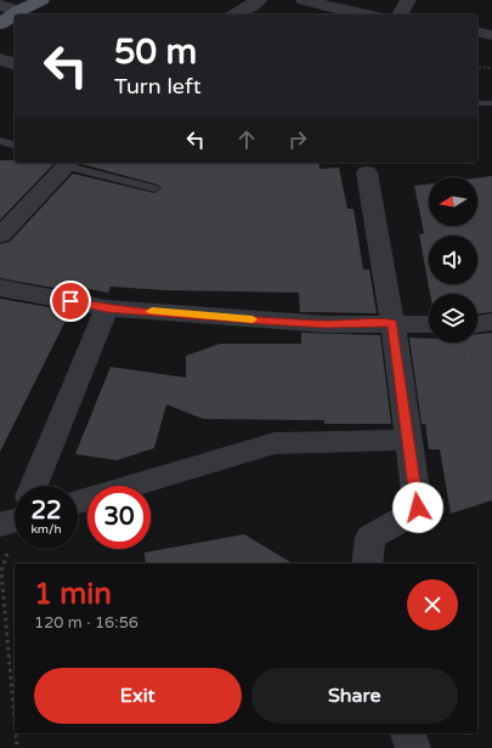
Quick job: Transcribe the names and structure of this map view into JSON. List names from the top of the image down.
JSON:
{
  "north": "left",
  "page": {
    "turn": ["50 m", "Turn left"],
    "speed": "22 km/h",
    "limit": "30",
    "heading": ["1 min", "120 m · 16:56"],
    "buttons": ["Exit", "Share"]
  }
}
